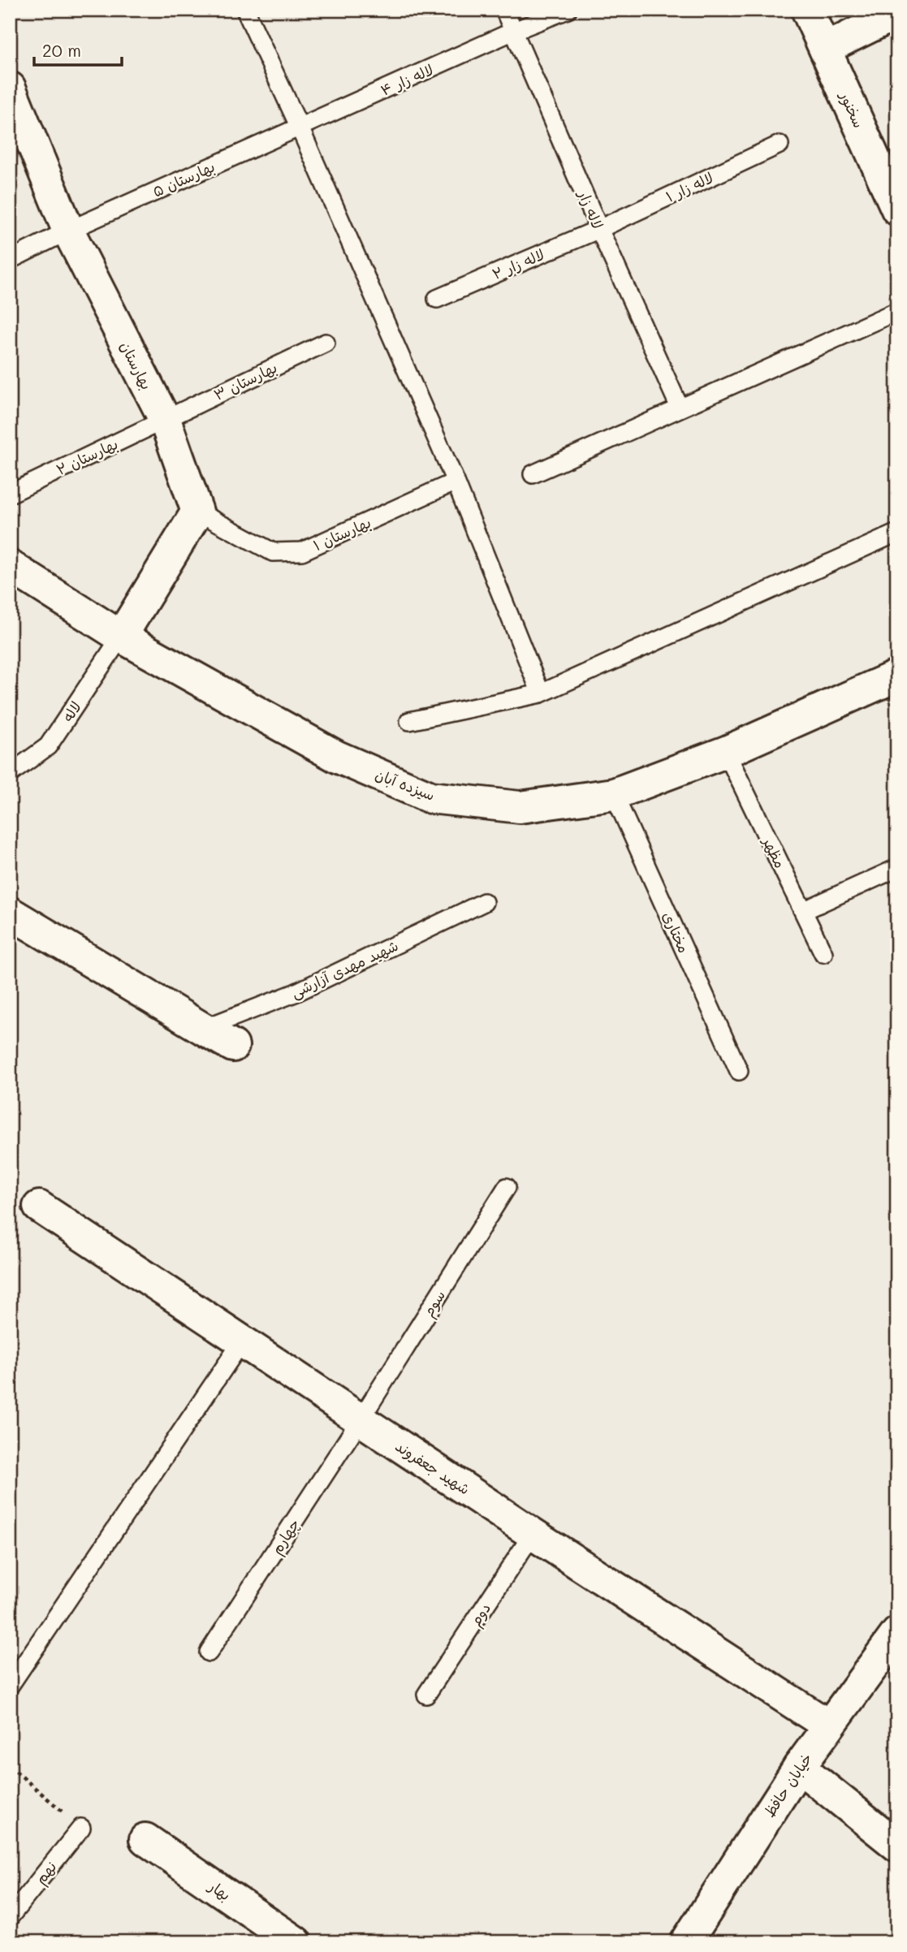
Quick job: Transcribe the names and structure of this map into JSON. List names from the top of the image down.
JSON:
{
  "streets": {
    "street": [
      "سخنور",
      "بهارستان",
      "سیزده آبان",
      "شهید جعفروند",
      "خیابان حافظ",
      "بهار"
    ],
    "lane": [
      "لاله زار ۴",
      "بهارستان ۵",
      "لاله زار ۱",
      "لاله زار",
      "لاله زار ۲",
      "بهارستان ۳",
      "بهارستان ۲",
      "بهارستان ۱",
      "لاله",
      "مظهر",
      "مختاری",
      "شهید مهدی آزارشی",
      "سوم",
      "چهارم",
      "دوم",
      "نهم"
    ]
  },
  "crossings": [
    ["لاله زار ۴", "بهارستان ۵"],
    ["لاله زار ۴", "لاله زار"],
    ["بهارستان ۵", "بهارستان"],
    ["لاله زار ۱", "لاله زار"],
    ["لاله زار ۱", "لاله زار ۲"],
    ["لاله زار", "لاله زار ۲"],
    ["بهارستان", "بهارستان ۳"],
    ["بهارستان", "بهارستان ۲"],
    ["بهارستان", "بهارستان ۱"],
    ["بهارستان ۳", "بهارستان ۲"],
    ["لاله", "سیزده آبان"],
    ["سیزده آبان", "مظهر"],
    ["سیزده آبان", "مختاری"],
    ["سوم", "شهید جعفروند"],
    ["سوم", "چهارم"],
    ["شهید جعفروند", "چهارم"],
    ["شهید جعفروند", "دوم"],
    ["شهید جعفروند", "خیابان حافظ"]
  ],
  "scale_bar": "20 m"
}
